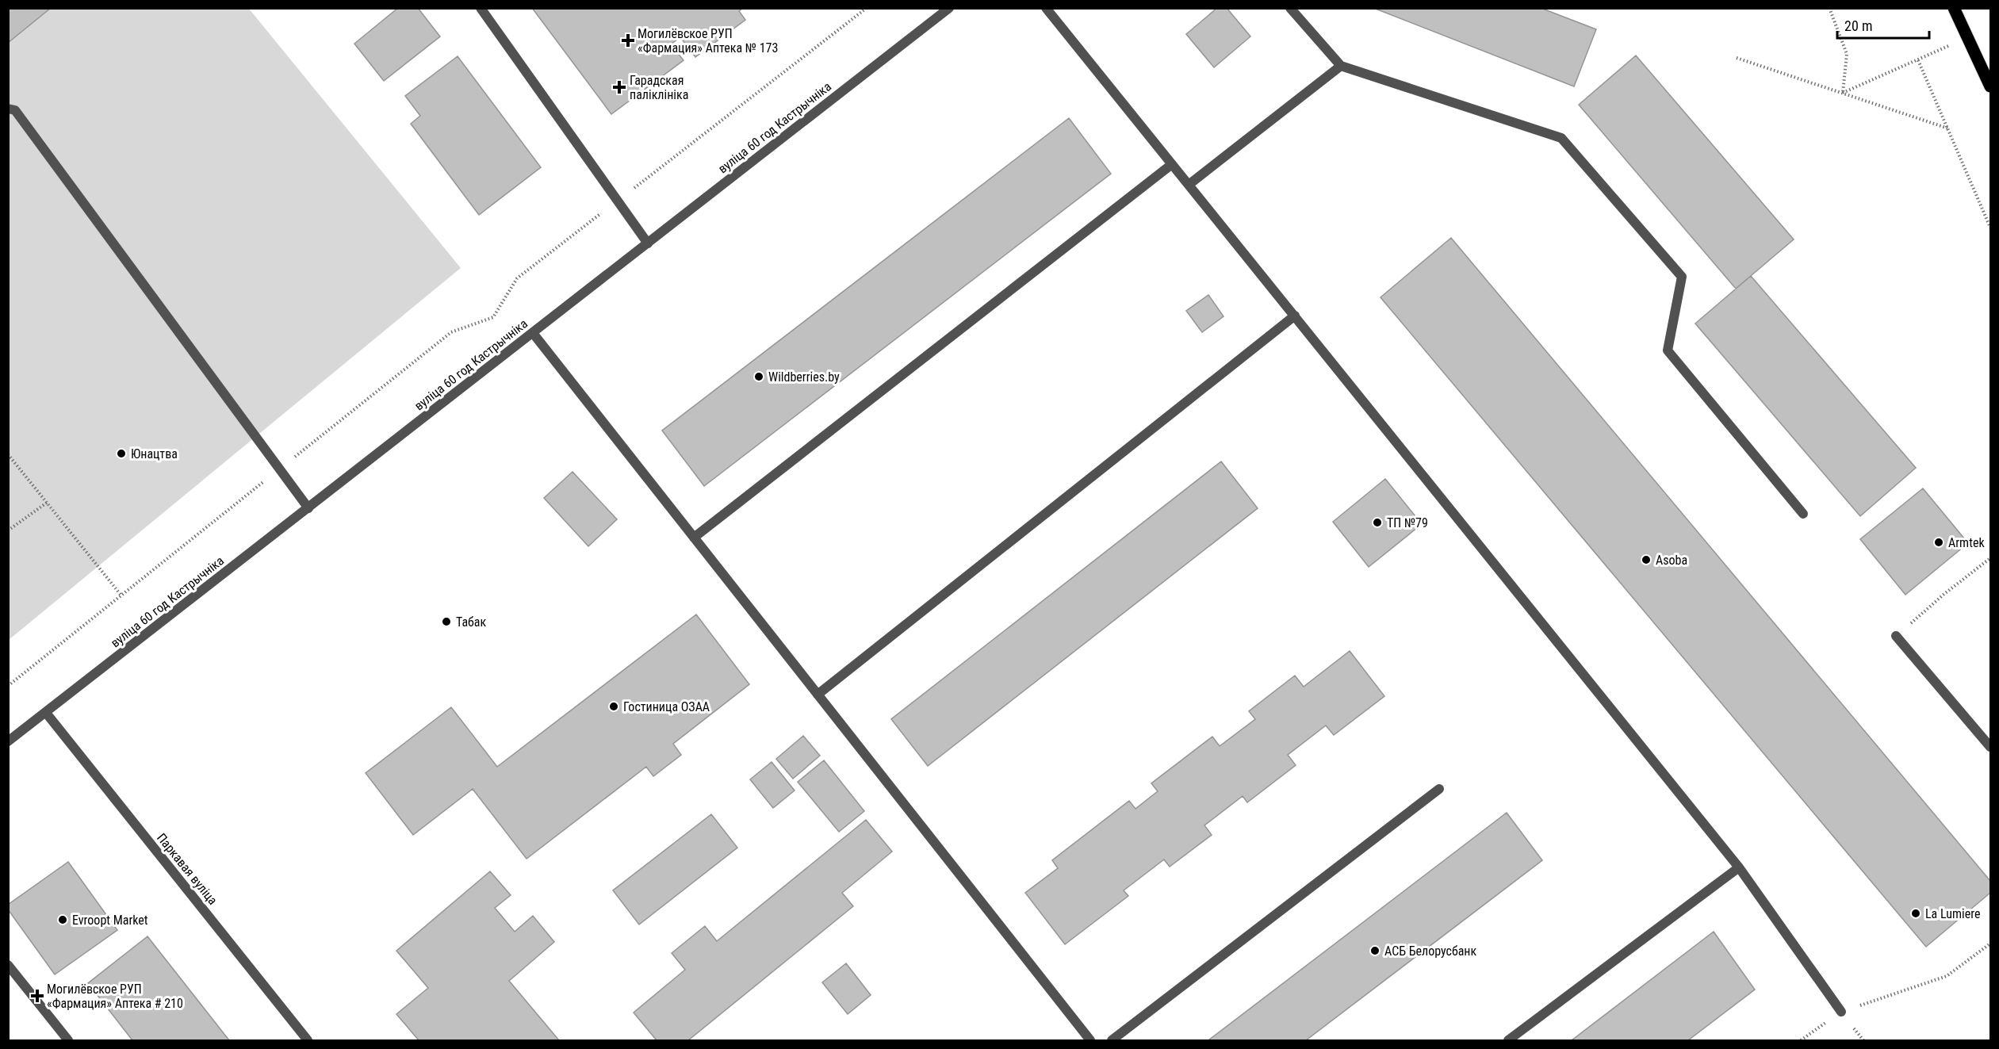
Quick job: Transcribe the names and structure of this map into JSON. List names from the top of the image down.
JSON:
{
  "streets": {
    "street": ["вуліца 60 год Кастрычніка", "Паркавая вуліца"]
  },
  "crossings": [
    ["вуліца 60 год Кастрычніка", "Паркавая вуліца"]
  ],
  "places": {
    "health": ["Могилёвское РУП «Фармация» Аптека № 173", "Гарадская паліклініка", "Могилёвское РУП «Фармация» Аптека # 210"],
    "other": [
      "Wildberries.by",
      "Юнацтва",
      "ТП №79",
      "Armtek",
      "Asoba",
      "Табак",
      "Гостиница ОЗАА",
      "La Lumiere",
      "Evroopt Market",
      "АСБ Белорусбанк"
    ]
  },
  "scale_bar": "20 m"
}
